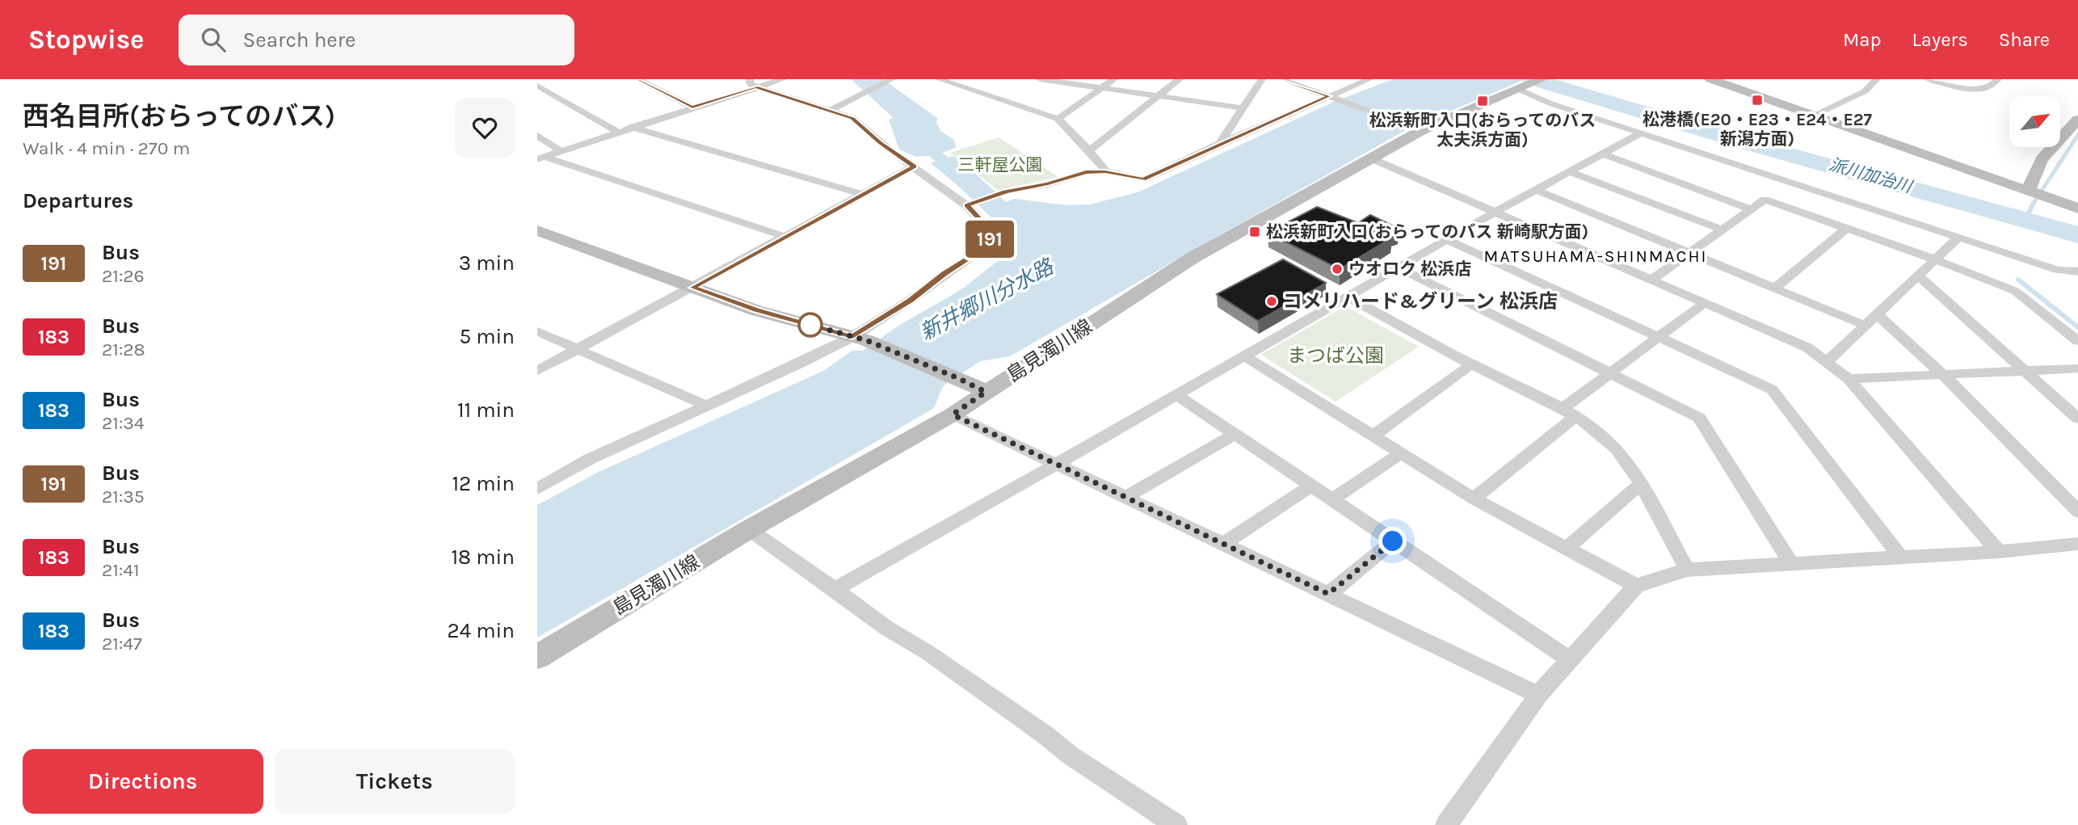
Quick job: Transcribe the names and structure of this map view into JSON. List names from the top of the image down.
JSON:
{
  "streets": {
    "street": ["島見濁川線"]
  },
  "districts": ["MATSUHAMA-SHINMACHI"],
  "water": ["派川加治川", "新井郷川分水路"],
  "parks": ["三軒屋公園", "まつば公園"],
  "places": {
    "transit": ["松港橋(E20・E23・E24・E27 新潟方面)", "松浜新町入口(おらってのバス 太夫浜方面)", "松浜新町入口(おらってのバス 新崎駅方面)"],
    "other": ["ウオロク 松浜店", "コメリハード&グリーン 松浜店"]
  },
  "lines": ["bus line 191"],
  "north": "top right",
  "page": {
    "header": "Stopwise",
    "search": "Search here",
    "nav": ["Map", "Layers", "Share"],
    "heading": [
      ["西名目所(おらってのバス)", "Walk · 4 min · 270 m"],
      "Departures"
    ],
    "on_map": "191",
    "list": [
      {
        "mark": "191",
        "name": "Bus",
        "note": "21:26",
        "value": "3 min"
      },
      {
        "mark": "183",
        "name": "Bus",
        "note": "21:28",
        "value": "5 min"
      },
      {
        "mark": "183",
        "name": "Bus",
        "note": "21:34",
        "value": "11 min"
      },
      {
        "mark": "191",
        "name": "Bus",
        "note": "21:35",
        "value": "12 min"
      },
      {
        "mark": "183",
        "name": "Bus",
        "note": "21:41",
        "value": "18 min"
      },
      {
        "mark": "183",
        "name": "Bus",
        "note": "21:47",
        "value": "24 min"
      }
    ],
    "buttons": ["Directions", "Tickets"]
  }
}
